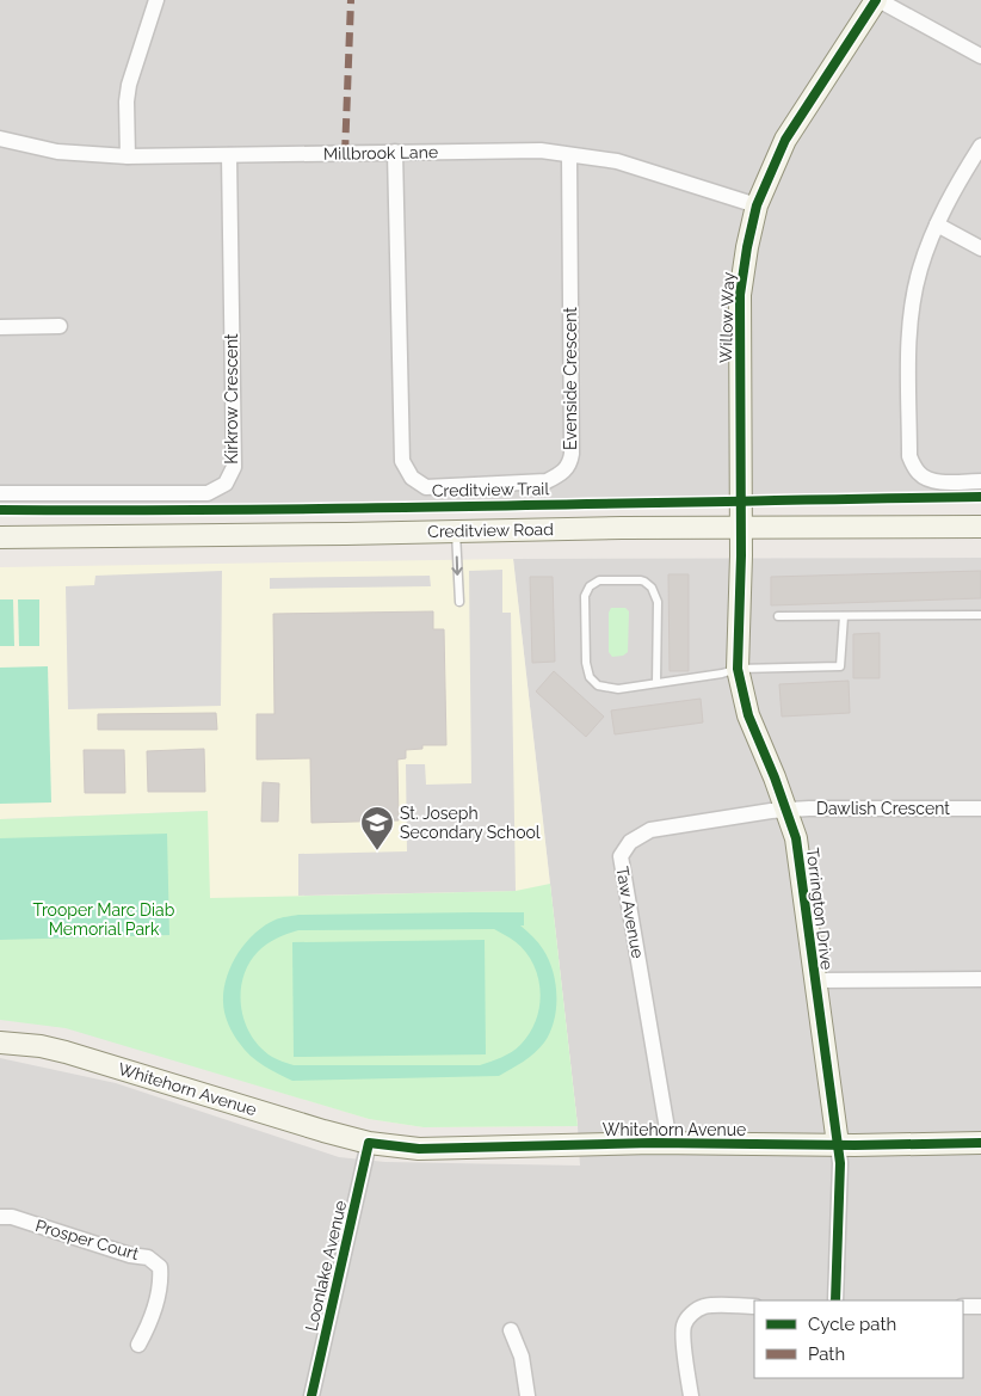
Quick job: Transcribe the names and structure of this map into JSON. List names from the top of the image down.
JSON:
{
  "streets": {
    "street": [
      "Millbrook Lane",
      "Willow Way",
      "Evenside Crescent",
      "Kirkrow Crescent",
      "Creditview Road",
      "Dawlish Crescent",
      "Torrington Drive",
      "Taw Avenue",
      "Whitehorn Avenue",
      "Prosper Court",
      "Loonlake Avenue"
    ],
    "cycle path": ["Creditview Trail"]
  },
  "crossings": [
    ["Millbrook Lane", "Willow Way"],
    ["Millbrook Lane", "Evenside Crescent"],
    ["Millbrook Lane", "Kirkrow Crescent"],
    ["Willow Way", "Creditview Road"],
    ["Willow Way", "Torrington Drive"],
    ["Creditview Road", "Torrington Drive"],
    ["Dawlish Crescent", "Torrington Drive"],
    ["Dawlish Crescent", "Taw Avenue"],
    ["Torrington Drive", "Taw Avenue"],
    ["Torrington Drive", "Whitehorn Avenue"],
    ["Taw Avenue", "Whitehorn Avenue"],
    ["Whitehorn Avenue", "Loonlake Avenue"]
  ],
  "parks": ["Trooper Marc Diab Memorial Park"],
  "places": {
    "school or university": ["St. Joseph Secondary School"]
  },
  "legend": ["Cycle path", "Path"]
}
